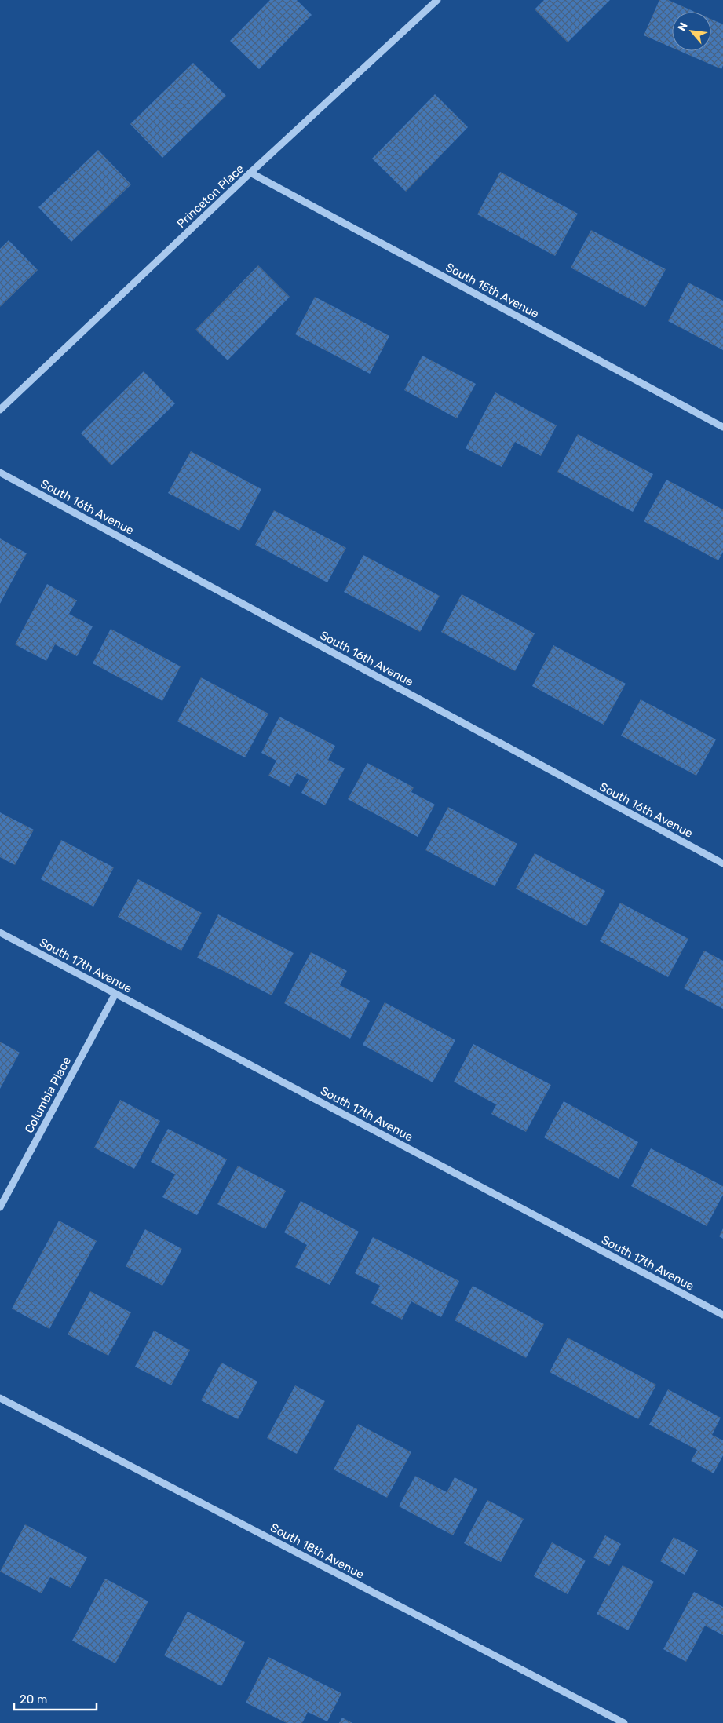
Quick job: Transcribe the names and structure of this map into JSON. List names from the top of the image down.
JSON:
{
  "streets": {
    "street": [
      "Princeton Place",
      "South 15th Avenue",
      "South 16th Avenue",
      "South 17th Avenue",
      "Columbia Place",
      "South 18th Avenue"
    ]
  },
  "crossings": [
    ["Princeton Place", "South 15th Avenue"],
    ["South 17th Avenue", "Columbia Place"]
  ],
  "scale_bar": "20 m",
  "north": "top left"
}
